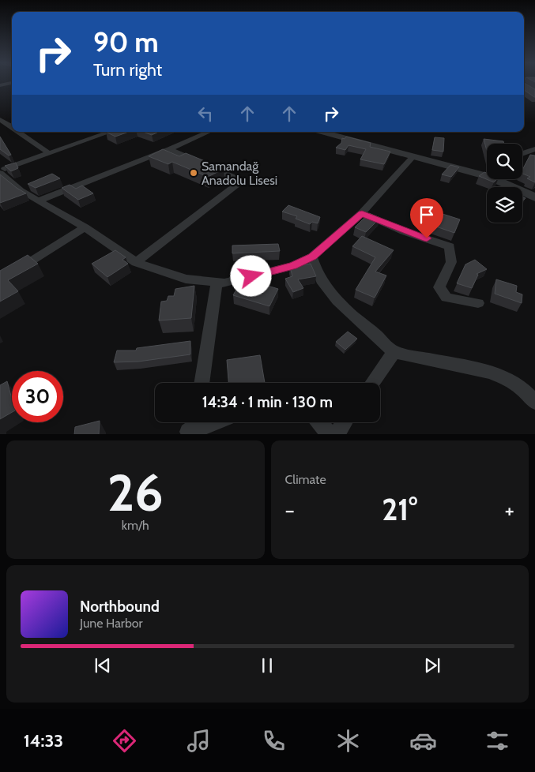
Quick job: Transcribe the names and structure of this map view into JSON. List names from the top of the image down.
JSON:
{
  "places": ["Samandağ Anadolu Lisesi"],
  "page": {
    "turn": ["90 m", "Turn right"],
    "limit": "30",
    "trip": "14:34 · 1 min · 130 m",
    "tile": [
      ["26", "km/h"],
      "Climate"
    ],
    "heat": ["−", "21°", "+"],
    "song": ["Northbound", "June Harbor"],
    "tabs": "14:33"
  }
}
